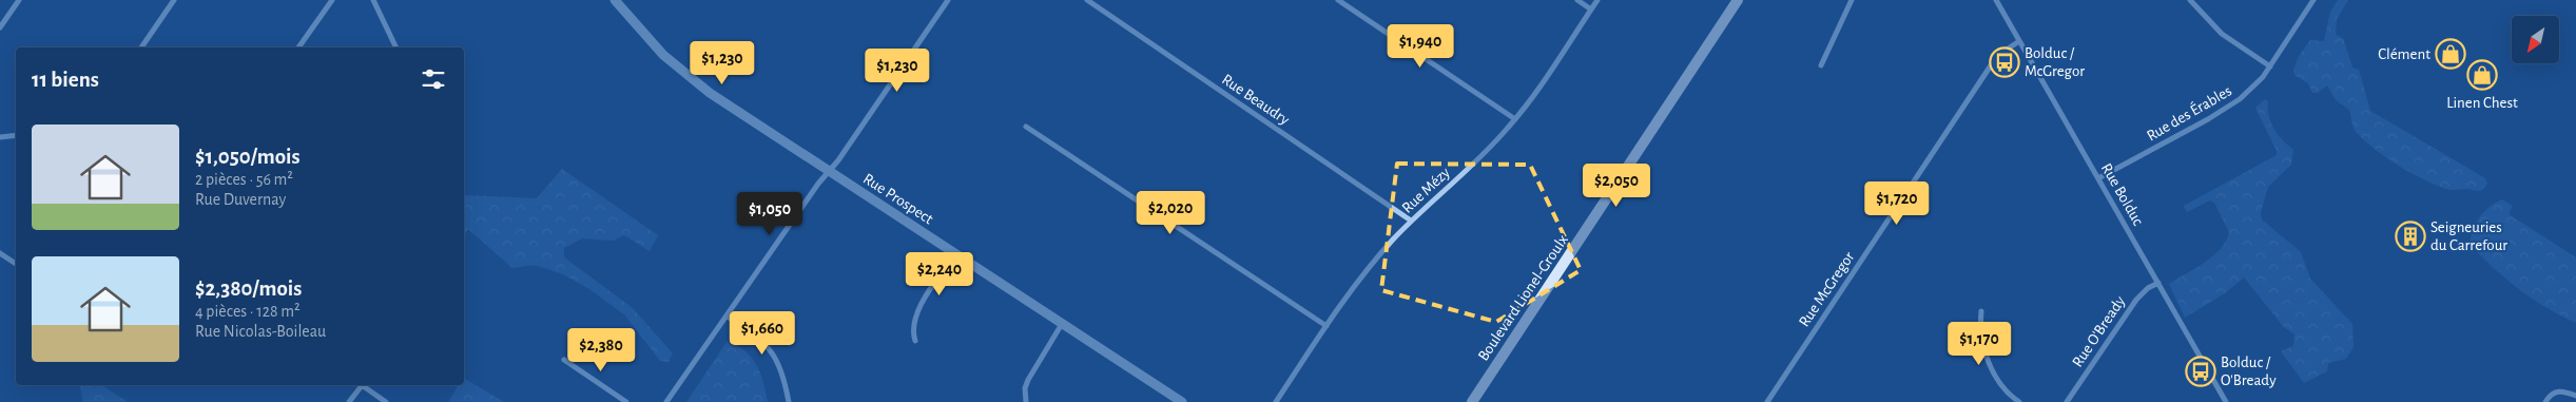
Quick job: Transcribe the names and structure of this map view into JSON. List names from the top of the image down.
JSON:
{
  "streets": {
    "main road": ["Boulevard Lionel-Groulx"],
    "street": [
      "Rue Beaudry",
      "Rue des Érables",
      "Rue Mézy",
      "Rue Bolduc",
      "Rue Prospect",
      "Rue McGregor",
      "Rue O'Bready"
    ]
  },
  "crossings": [
    ["Rue Beaudry", "Rue Mézy"],
    ["Rue des Érables", "Rue Bolduc"],
    ["Rue Bolduc", "Rue McGregor"],
    ["Rue Bolduc", "Rue O'Bready"]
  ],
  "places": {
    "shop": ["Clément", "Linen Chest"],
    "bus stop": ["Bolduc / McGregor", "Bolduc / O'Bready"],
    "building": ["Seigneuries du Carrefour"]
  },
  "north": "bottom left",
  "page": {
    "price": [
      "$1,940",
      "$1,230",
      "$1,230",
      "$2,050",
      "$1,720",
      "$2,020",
      "$1,050",
      "$2,240",
      "$1,660",
      "$1,170",
      "$2,380"
    ],
    "heading": "11 biens",
    "list": [
      {
        "name": "$1,050/mois",
        "note": "2 pièces · 56 m² · Rue Duvernay"
      },
      {
        "name": "$2,380/mois",
        "note": "4 pièces · 128 m² · Rue Nicolas-Boileau"
      }
    ]
  }
}
